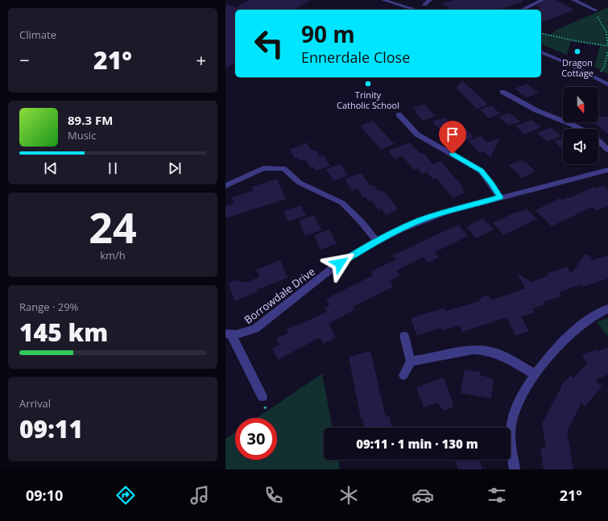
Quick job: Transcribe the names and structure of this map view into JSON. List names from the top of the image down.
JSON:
{
  "streets": {
    "street": ["Borrowdale Drive"]
  },
  "places": ["Dragon Cottage", "Trinity Catholic School"],
  "north": "bottom",
  "page": {
    "tile": [
      "Climate",
      ["24", "km/h"],
      ["Range · 29%", "145 km"],
      ["Arrival", "09:11"]
    ],
    "turn": ["90 m", "Ennerdale Close"],
    "heat": ["−", "21°", "+"],
    "song": ["89.3 FM", "Music"],
    "limit": "30",
    "trip": "09:11 · 1 min · 130 m",
    "tabs": ["09:10", "21°"]
  }
}
